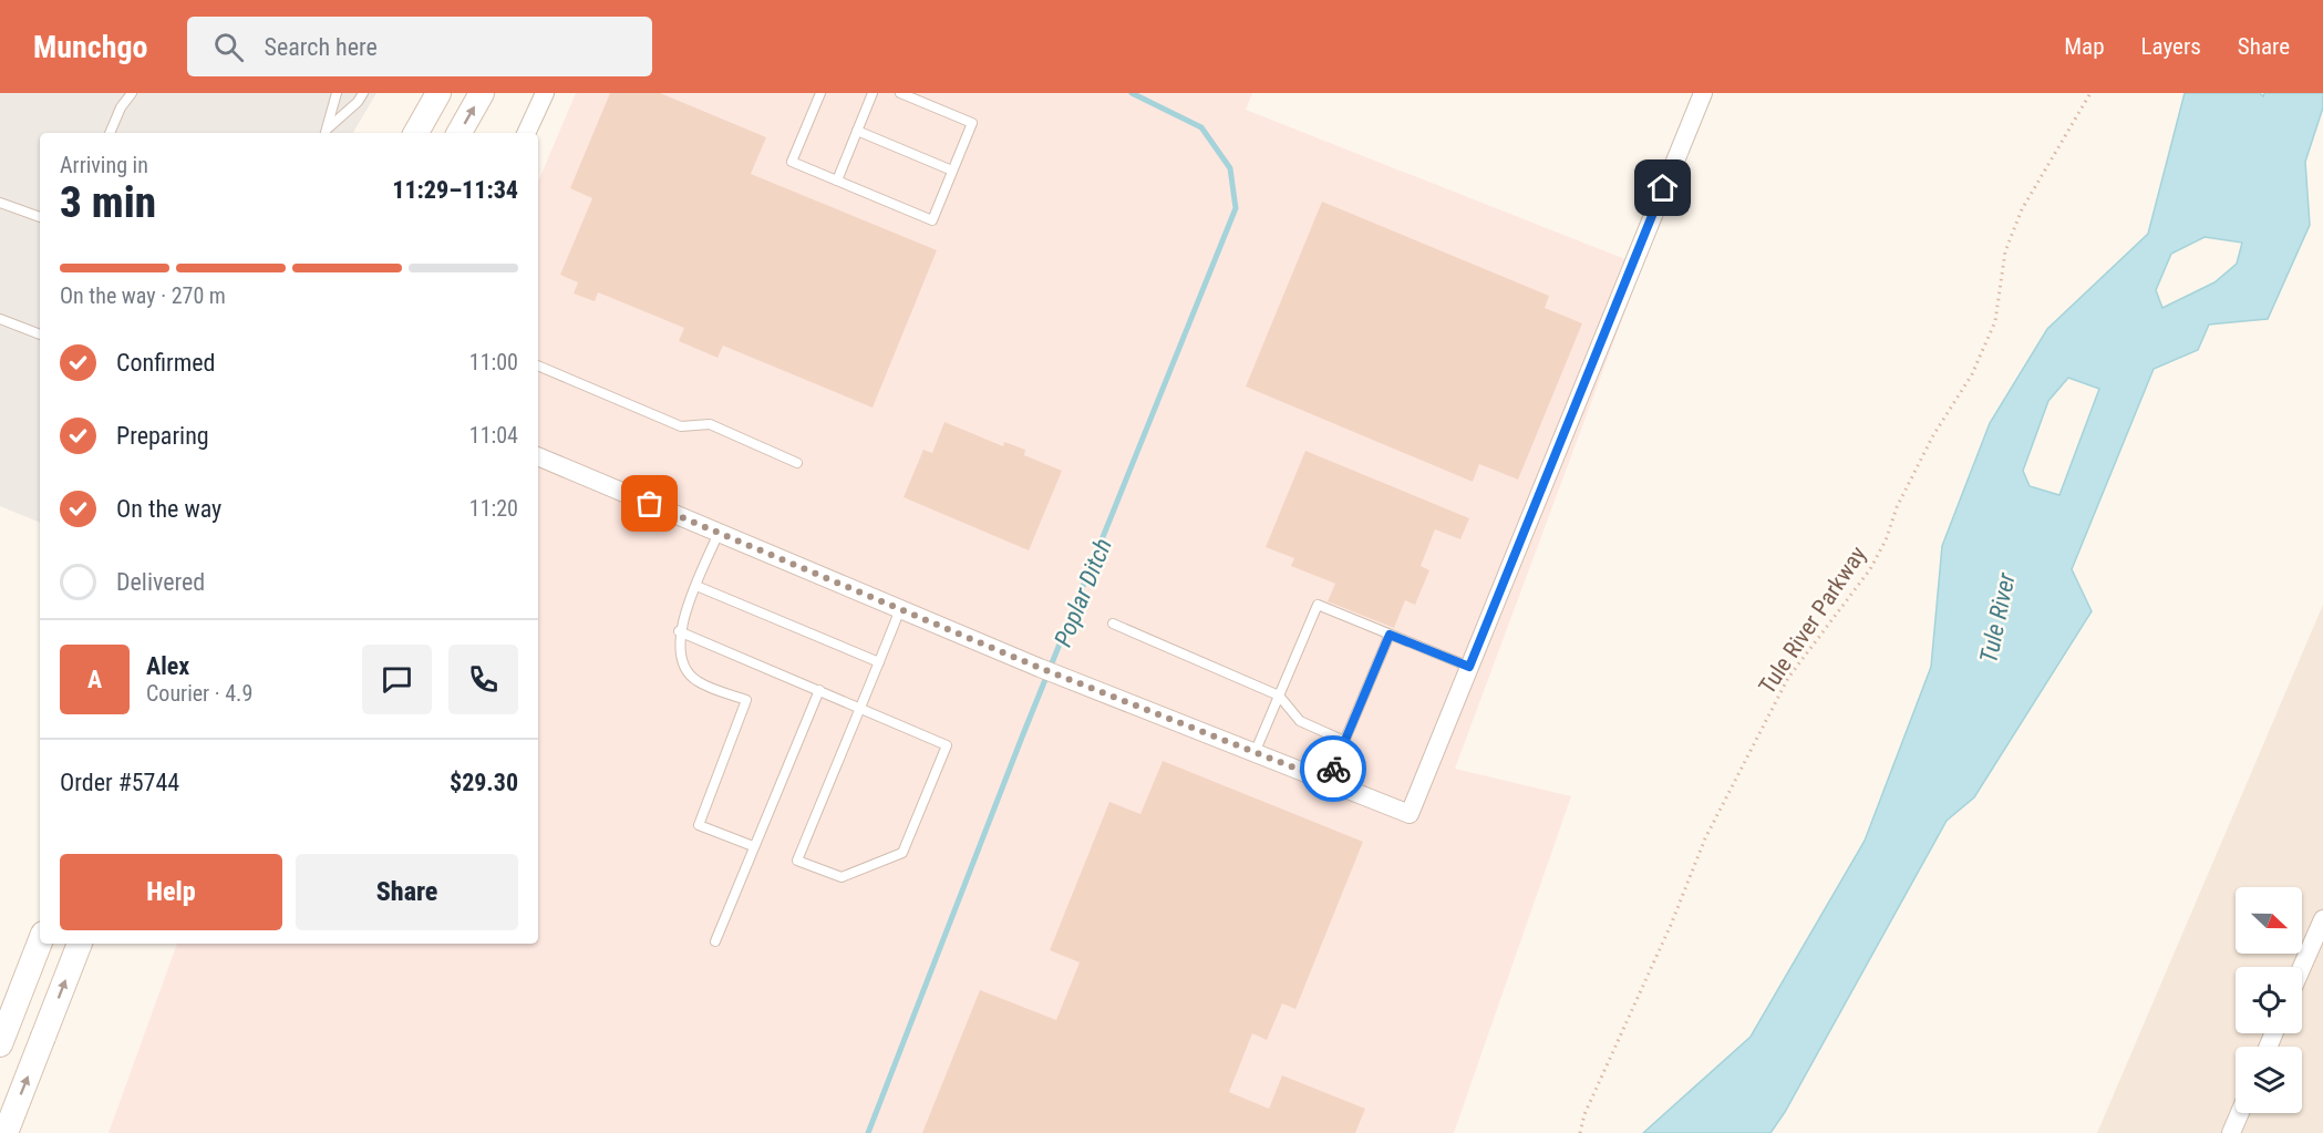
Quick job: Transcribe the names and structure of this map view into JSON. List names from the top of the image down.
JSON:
{
  "streets": {
    "path": ["Tule River Parkway"]
  },
  "water": ["Poplar Ditch", "Tule River"],
  "north": "right",
  "page": {
    "header": "Munchgo",
    "search": "Search here",
    "nav": ["Map", "Layers", "Share"],
    "heading": ["3 min", "Arriving in", "11:29–11:34"],
    "panel": [
      "Alex",
      "Courier · 4.9",
      "Order #5744",
      "$29.30"
    ],
    "bar": "On the way · 270 m",
    "list": [
      ["Confirmed", "11:00"],
      ["Preparing", "11:04"],
      ["On the way", "11:20"],
      "Delivered"
    ],
    "round": "A",
    "buttons": ["Help", "Share"]
  }
}
